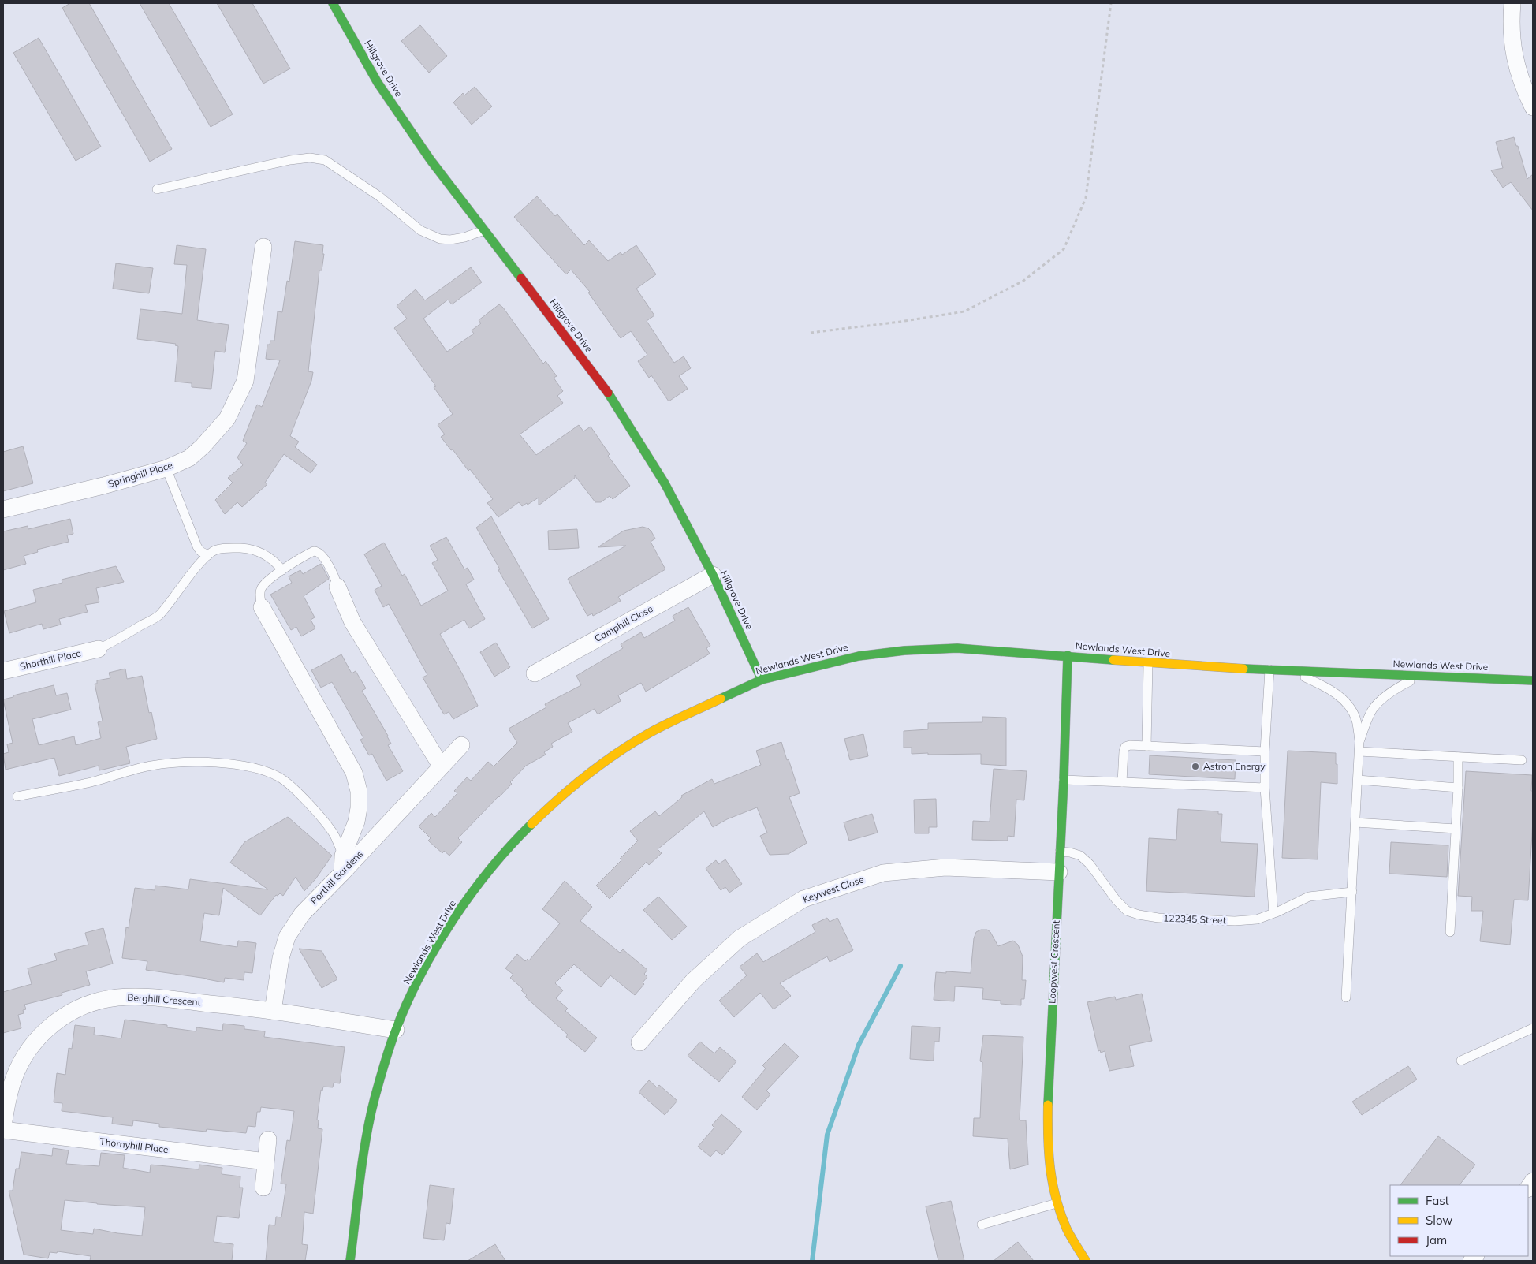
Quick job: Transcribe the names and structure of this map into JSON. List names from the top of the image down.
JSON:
{
  "streets": {
    "street": [
      "Hillgrove Drive",
      "Springhill Place",
      "Camphill Close",
      "Newlands West Drive",
      "Shorthill Place",
      "Porthill Gardens",
      "Keywest Close",
      "Loopwest Crescent",
      "Berghill Crescent",
      "Thornyhill Place"
    ],
    "lane": ["122345 Street"]
  },
  "crossings": [
    ["Hillgrove Drive", "Camphill Close"],
    ["Hillgrove Drive", "Newlands West Drive"],
    ["Newlands West Drive", "Loopwest Crescent"],
    ["Newlands West Drive", "Berghill Crescent"],
    ["Porthill Gardens", "Berghill Crescent"],
    ["Keywest Close", "Loopwest Crescent"],
    ["122345 Street", "Loopwest Crescent"]
  ],
  "places": ["Astron Energy"],
  "legend": ["Fast", "Slow", "Jam"]
}
